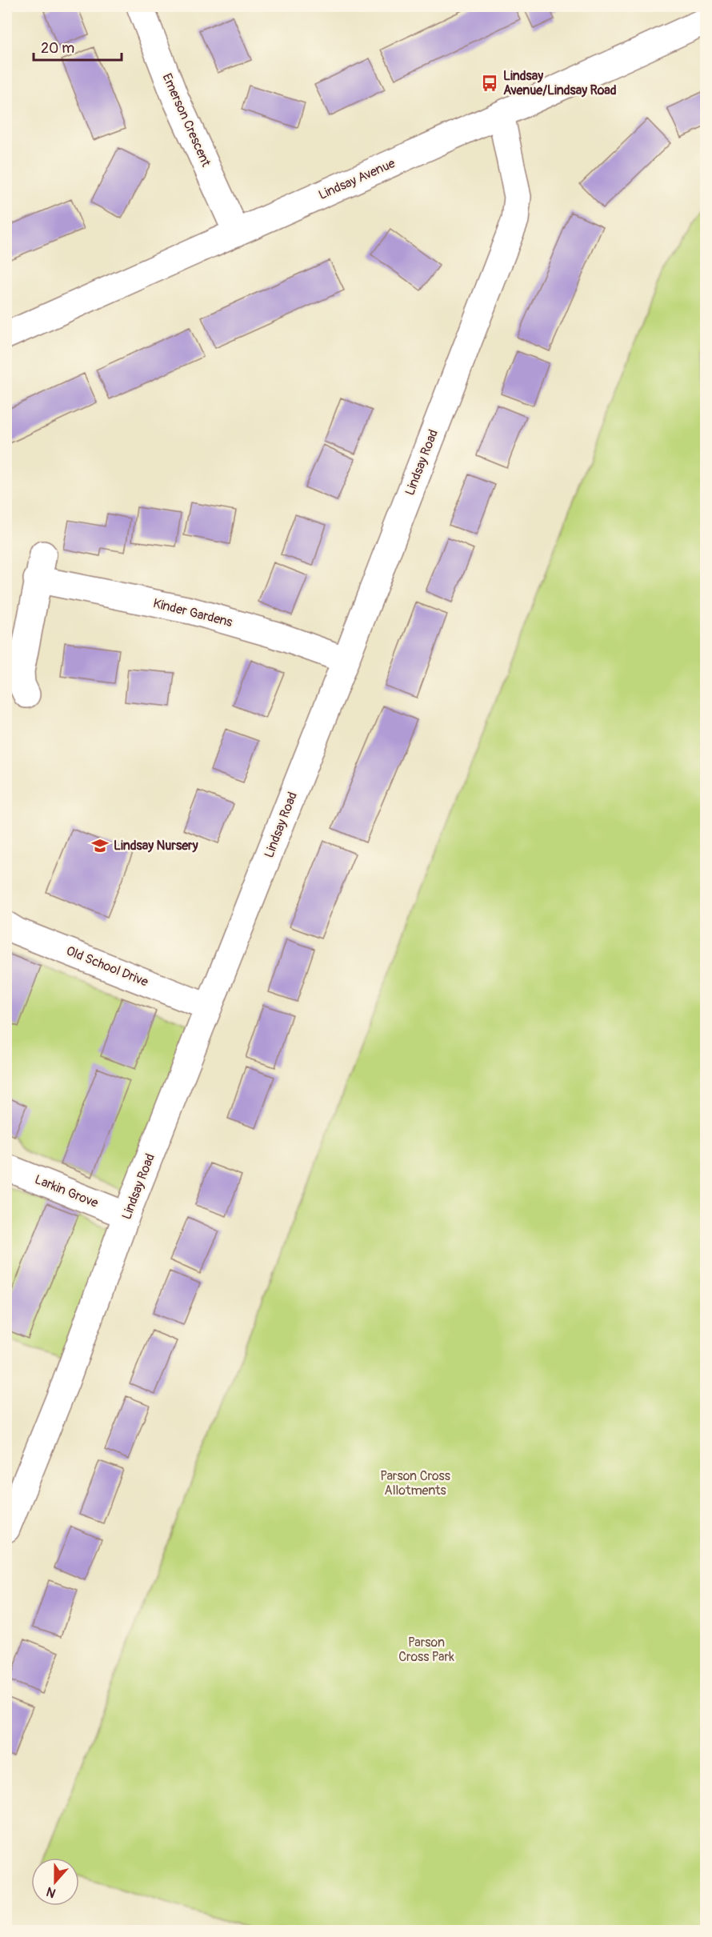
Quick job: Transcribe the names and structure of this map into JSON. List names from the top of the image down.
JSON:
{
  "streets": {
    "street": [
      "Emerson Crescent",
      "Lindsay Avenue",
      "Lindsay Road",
      "Kinder Gardens",
      "Old School Drive",
      "Larkin Grove"
    ]
  },
  "crossings": [
    ["Emerson Crescent", "Lindsay Avenue"],
    ["Lindsay Avenue", "Lindsay Road"],
    ["Lindsay Road", "Kinder Gardens"],
    ["Lindsay Road", "Old School Drive"],
    ["Lindsay Road", "Larkin Grove"]
  ],
  "parks": ["Parson Cross Allotments", "Parson Cross Park"],
  "places": {
    "bus stop": ["Lindsay Avenue/Lindsay Road"],
    "school or university": ["Lindsay Nursery"]
  },
  "scale_bar": "20 m",
  "north": "bottom"
}
